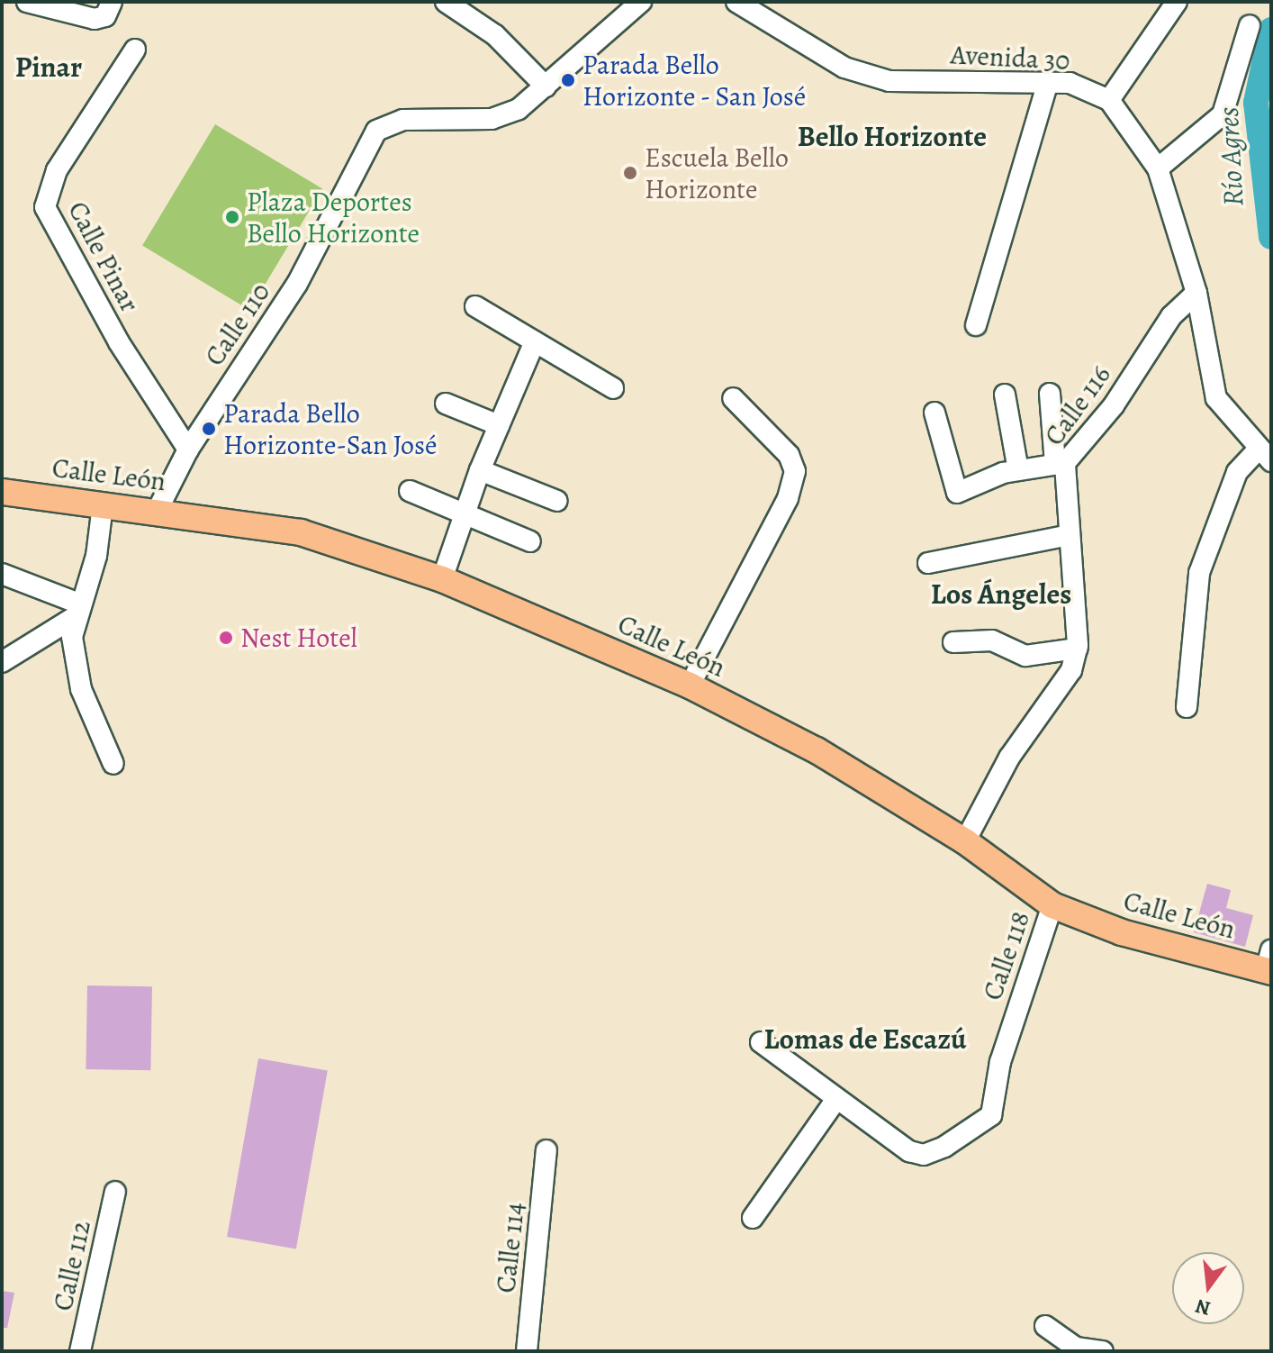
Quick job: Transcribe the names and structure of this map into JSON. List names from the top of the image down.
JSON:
{
  "streets": {
    "main road": ["Calle León"],
    "street": [
      "Avenida 30",
      "Calle Pinar",
      "Calle 110",
      "Calle 116",
      "Calle 118",
      "Calle 114",
      "Calle 112"
    ]
  },
  "crossings": [
    ["Calle Pinar", "Calle 110"],
    ["Calle 110", "Calle León"],
    ["Calle 116", "Calle León"],
    ["Calle León", "Calle 118"]
  ],
  "districts": [
    "Pinar",
    "Bello Horizonte",
    "Los Ángeles",
    "Lomas de Escazú"
  ],
  "water": ["Río Agres"],
  "places": [
    "Parada Bello Horizonte - San José",
    "Escuela Bello Horizonte",
    "Plaza Deportes Bello Horizonte",
    "Parada Bello Horizonte-San José",
    "Nest Hotel"
  ],
  "north": "bottom"
}
